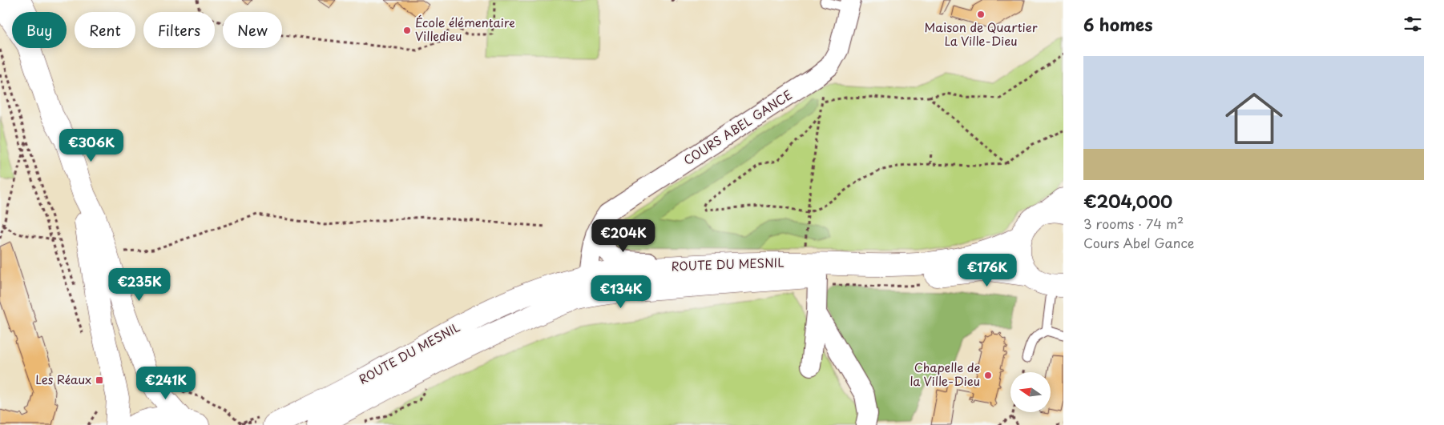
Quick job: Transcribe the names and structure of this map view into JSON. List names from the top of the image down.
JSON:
{
  "streets": {
    "street": ["COURS ABEL GANCE", "ROUTE DU MESNIL"]
  },
  "crossings": [
    ["COURS ABEL GANCE", "ROUTE DU MESNIL"]
  ],
  "places": {
    "other": ["Maison de Quartier La Ville-Dieu", "École élémentaire Villedieu", "Chapelle de la Ville-Dieu"],
    "transit": ["Les Réaux"]
  },
  "north": "left",
  "page": {
    "heading": "6 homes",
    "chip": [
      "Buy",
      "Rent",
      "Filters",
      "New"
    ],
    "list": [
      {
        "name": "€204,000",
        "note": "3 rooms · 74 m² · Cours Abel Gance"
      }
    ],
    "price": [
      "€306K",
      "€204K",
      "€176K",
      "€235K",
      "€134K",
      "€241K"
    ]
  }
}
